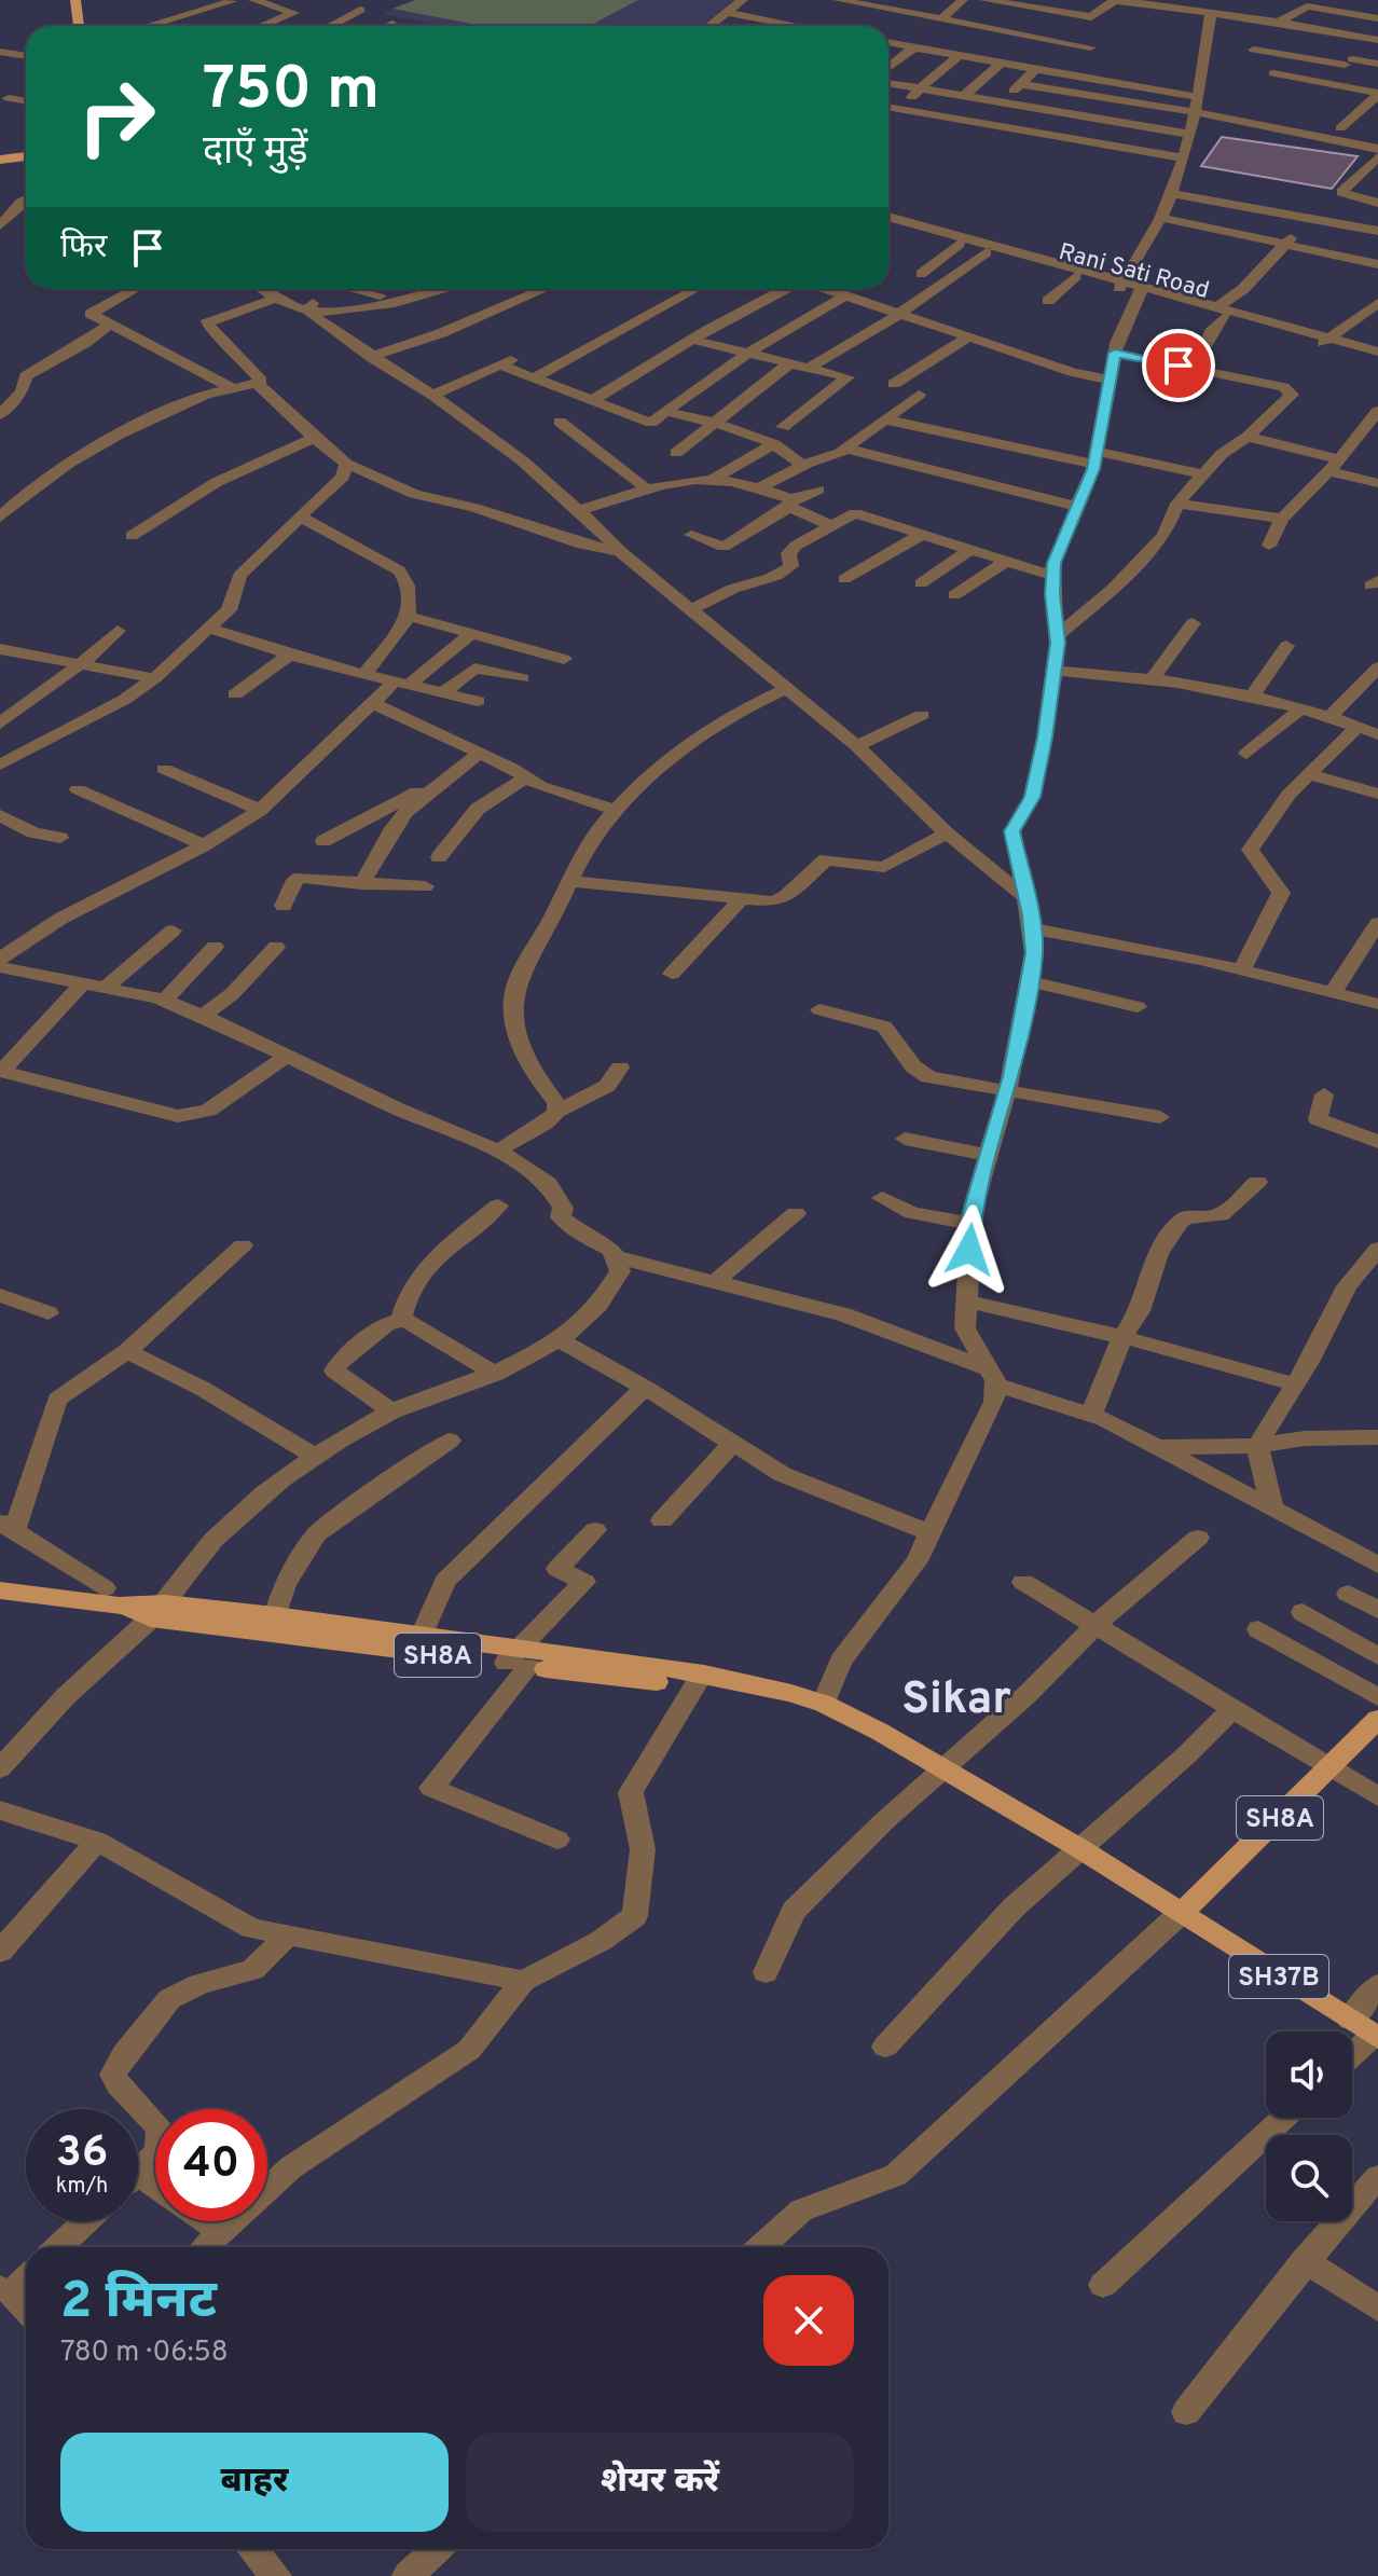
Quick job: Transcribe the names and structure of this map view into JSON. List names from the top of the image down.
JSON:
{
  "streets": {
    "main road": ["SH8A", "SH37B"],
    "street": ["Rani Sati Road"]
  },
  "crossings": [
    ["SH8A", "SH37B"]
  ],
  "districts": ["Sikar"],
  "page": {
    "turn": ["750 m", "दाएँ मुड़ें"],
    "then": "फिर",
    "speed": "36 km/h",
    "limit": "40",
    "heading": ["2 मिनट", "780 m · 06:58"],
    "buttons": ["बाहर", "शेयर करें"]
  }
}
